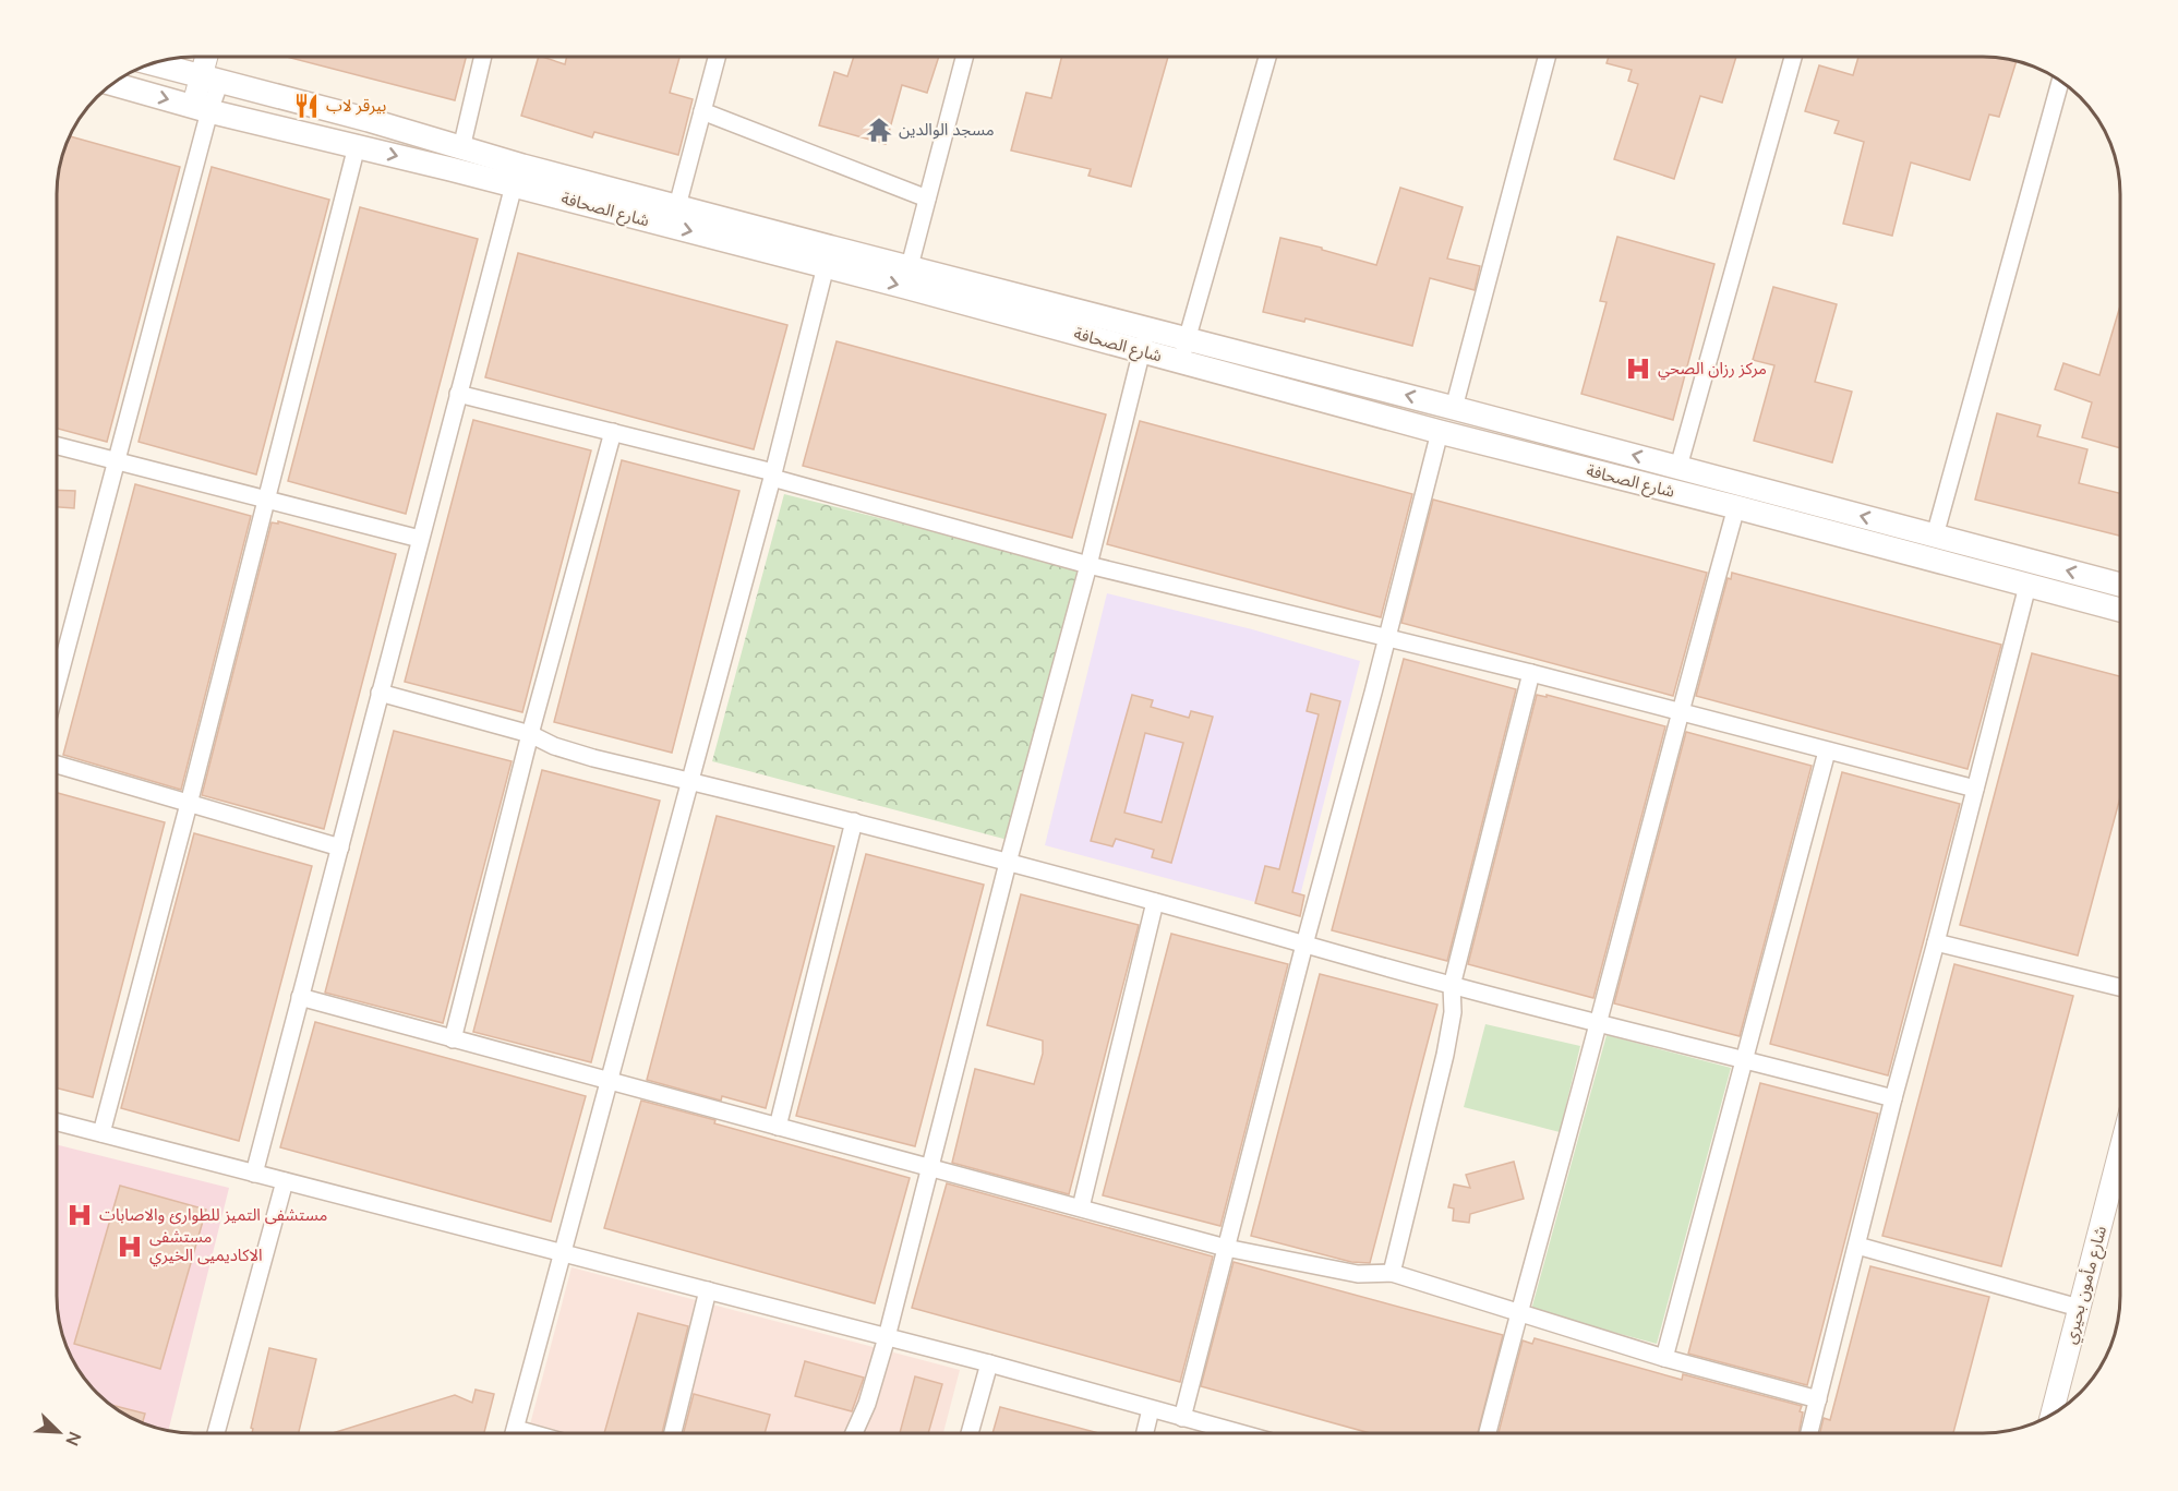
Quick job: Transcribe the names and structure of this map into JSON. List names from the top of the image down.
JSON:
{
  "streets": {
    "main road": ["شارع الصحافة"],
    "street": ["شارع مأمون بحيري"]
  },
  "places": {
    "restaurant": ["بيرقر لاب"],
    "temple": ["مسجد الوالدين"],
    "hospital": ["مركز رزان الصحي", "مستشفى التميز للطوارئ والاصابات", "مستشفى الاكاديميى الخيري"]
  },
  "north": "bottom right"
}
